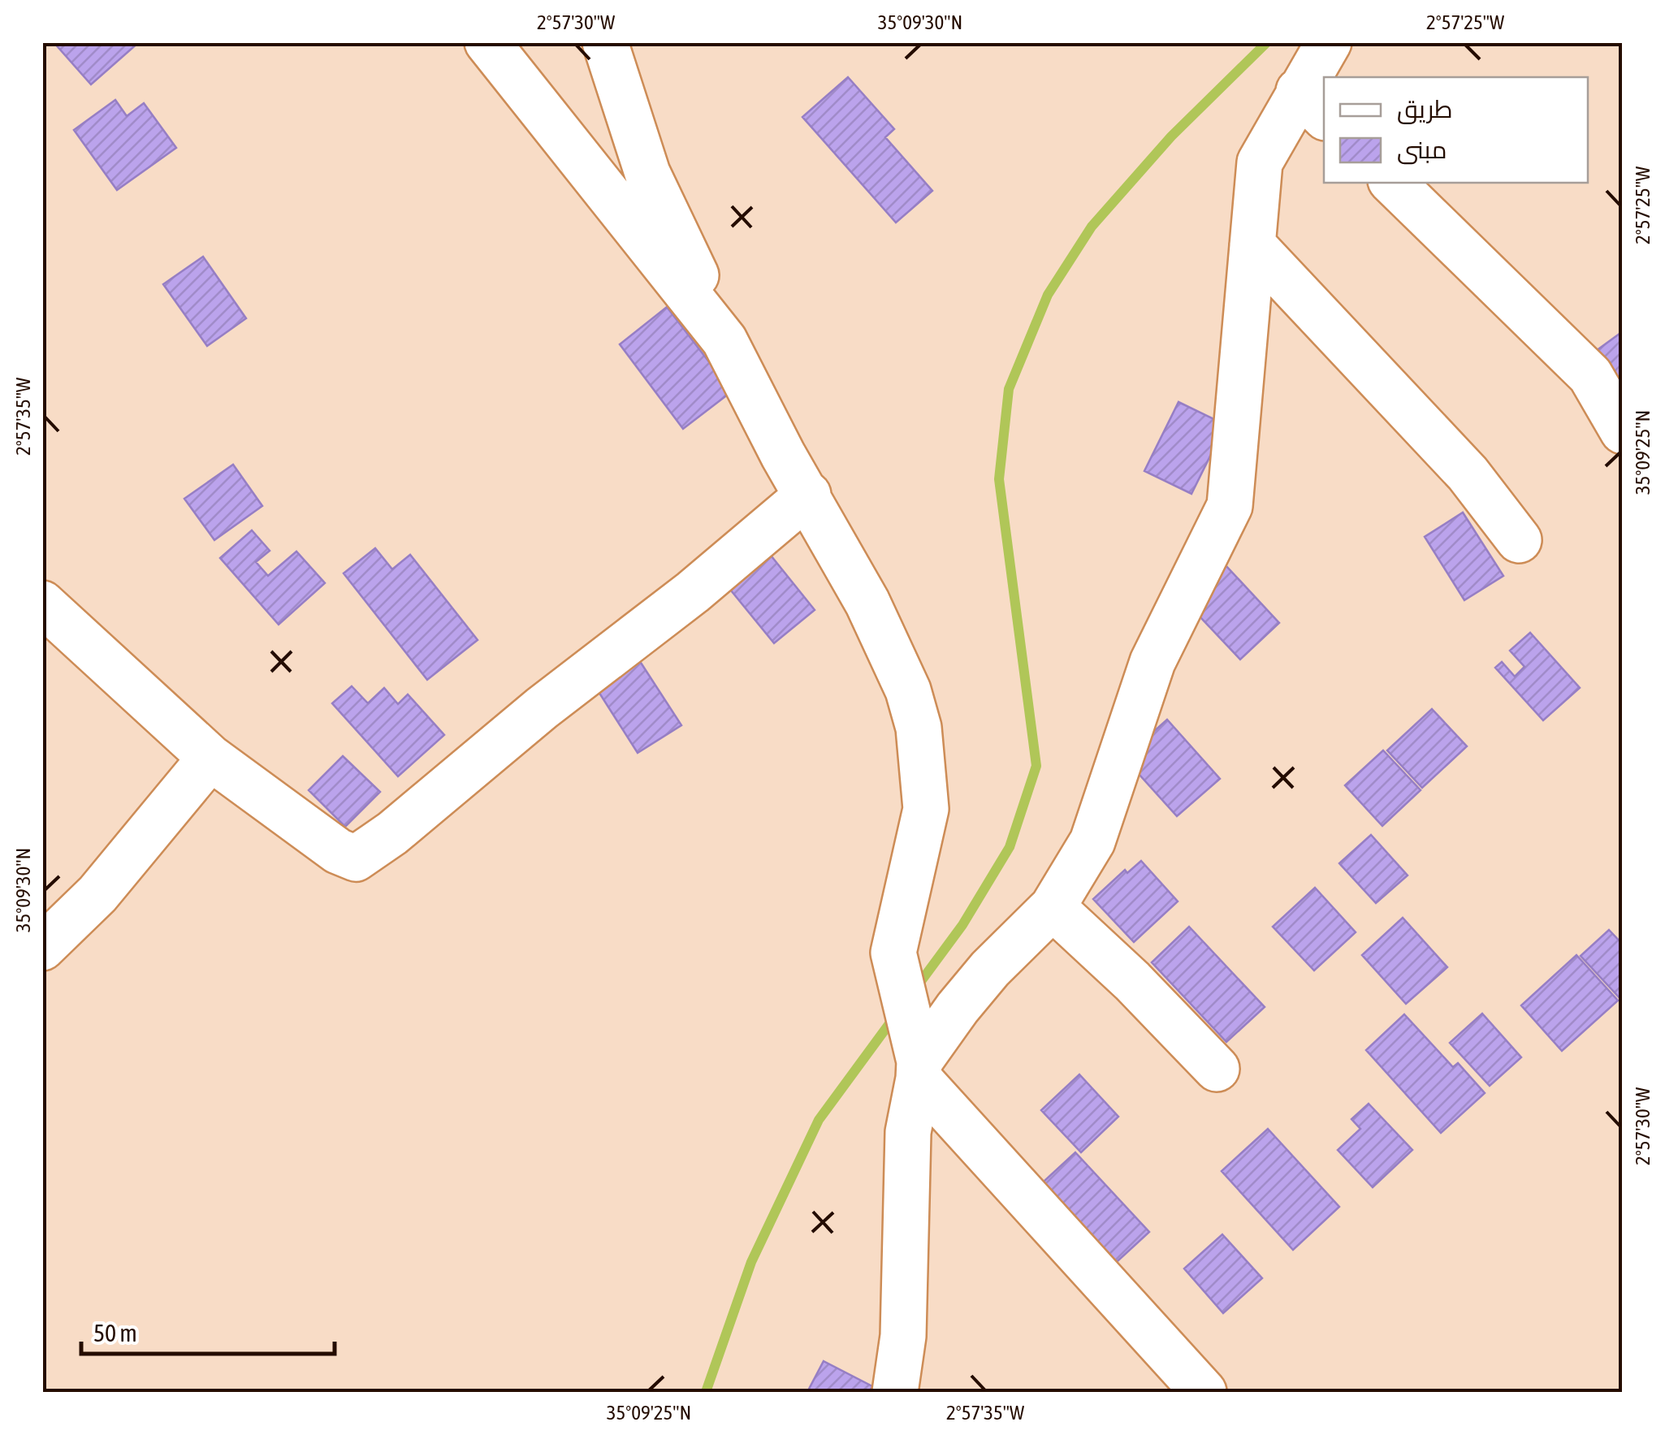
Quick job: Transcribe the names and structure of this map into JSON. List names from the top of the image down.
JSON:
{
  "legend": ["طريق", "مبنى"],
  "scale_bar": "50 m",
  "coordinates": [
    "2°57'30\"W",
    "35°09'30\"N",
    "2°57'25\"W",
    "2°57'35\"W",
    "35°09'25\"N"
  ]
}
